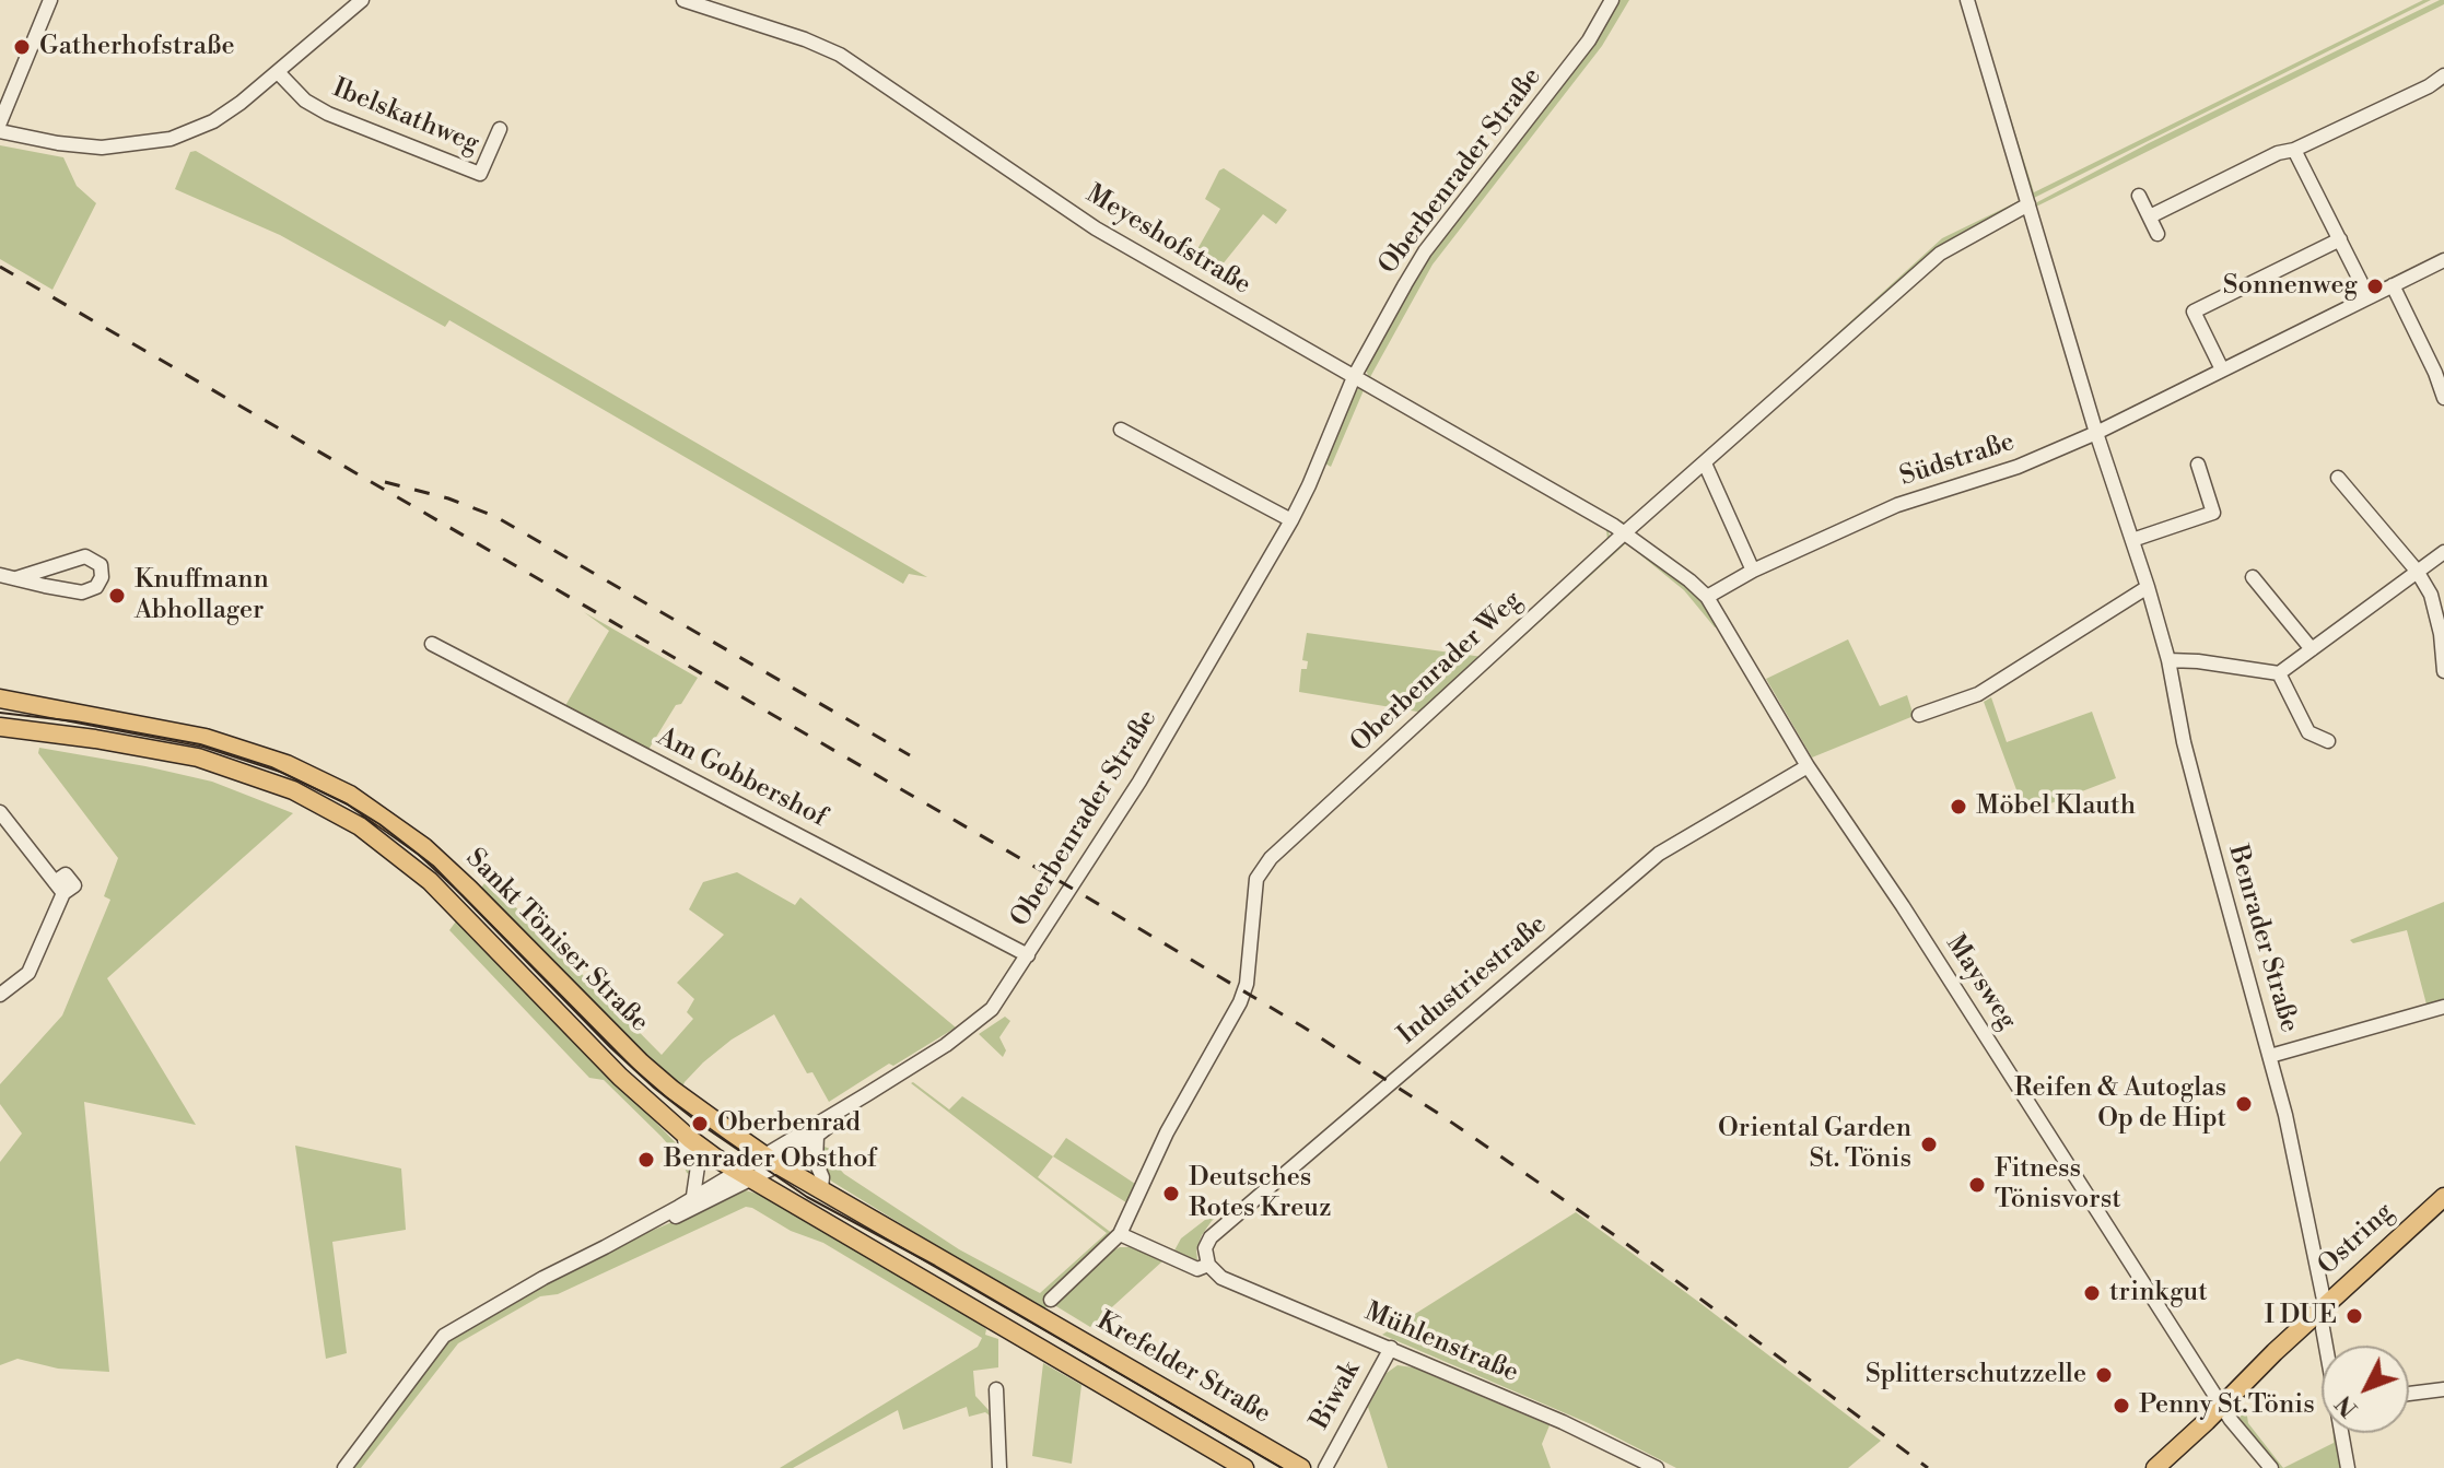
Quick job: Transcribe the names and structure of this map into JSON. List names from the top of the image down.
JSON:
{
  "streets": {
    "main road": ["Sankt Töniser Straße", "Ostring", "Krefelder Straße"],
    "street": [
      "Ibelskathweg",
      "Oberbenrader Straße",
      "Meyeshofstraße",
      "Südstraße",
      "Oberbenrader Weg",
      "Am Gobbershof",
      "Benrader Straße",
      "Industriestraße",
      "Maysweg",
      "Mühlenstraße",
      "Biwak"
    ]
  },
  "crossings": [
    ["Oberbenrader Straße", "Meyeshofstraße"],
    ["Oberbenrader Straße", "Am Gobbershof"],
    ["Oberbenrader Straße", "Sankt Töniser Straße"],
    ["Meyeshofstraße", "Oberbenrader Weg"],
    ["Meyeshofstraße", "Maysweg"],
    ["Südstraße", "Benrader Straße"],
    ["Südstraße", "Maysweg"],
    ["Oberbenrader Weg", "Benrader Straße"],
    ["Oberbenrader Weg", "Maysweg"],
    ["Oberbenrader Weg", "Mühlenstraße"],
    ["Benrader Straße", "Ostring"],
    ["Sankt Töniser Straße", "Krefelder Straße"],
    ["Industriestraße", "Maysweg"],
    ["Industriestraße", "Mühlenstraße"],
    ["Maysweg", "Ostring"],
    ["Mühlenstraße", "Biwak"]
  ],
  "places": [
    "Gatherhofstraße",
    "Sonnenweg",
    "Knuffmann Abhollager",
    "Möbel Klauth",
    "Reifen & Autoglas Op de Hipt",
    "Oberbenrad",
    "Oriental Garden St. Tönis",
    "Benrader Obsthof",
    "Fitness Tönisvorst",
    "Deutsches Rotes Kreuz",
    "trinkgut",
    "I DUE",
    "Splitterschutzzelle",
    "Penny St.Tönis"
  ],
  "north": "bottom left"
}
